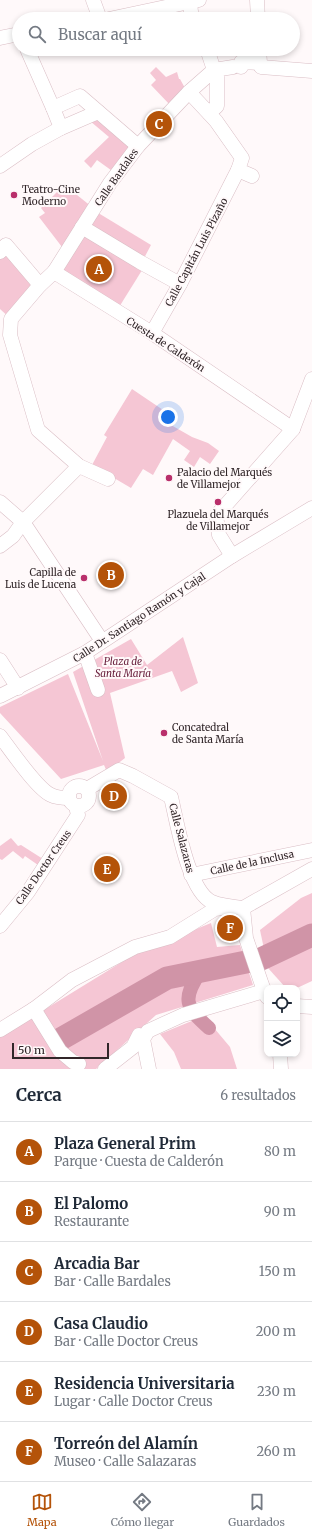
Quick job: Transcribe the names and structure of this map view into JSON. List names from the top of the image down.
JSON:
{
  "streets": {
    "street": [
      "Calle Bardales",
      "Calle Capitán Luis Pizaño",
      "Cuesta de Calderón",
      "Calle Dr. Santiago Ramón y Cajal",
      "Calle Salazaras",
      "Calle de la Inclusa",
      "Calle Doctor Creus"
    ]
  },
  "crossings": [
    ["Calle Bardales", "Cuesta de Calderón"],
    ["Calle Capitán Luis Pizaño", "Cuesta de Calderón"],
    ["Calle Salazaras", "Calle de la Inclusa"],
    ["Calle Salazaras", "Calle Doctor Creus"]
  ],
  "parks": ["Plaza de Santa María"],
  "places": [
    "Teatro-Cine Moderno",
    "Palacio del Marqués de Villamejor",
    "Plazuela del Marqués de Villamejor",
    "Capilla de Luis de Lucena",
    "Concatedral de Santa María"
  ],
  "scale_bar": "50 m",
  "page": {
    "search": "Buscar aquí",
    "pins": [
      "C",
      "A",
      "B",
      "D",
      "E",
      "F"
    ],
    "scale": "50 m",
    "heading": ["Cerca", "6 resultados"],
    "list": [
      {
        "mark": "A",
        "name": "Plaza General Prim",
        "note": "Parque · Cuesta de Calderón",
        "value": "80 m"
      },
      {
        "mark": "B",
        "name": "El Palomo",
        "note": "Restaurante",
        "value": "90 m"
      },
      {
        "mark": "C",
        "name": "Arcadia Bar",
        "note": "Bar · Calle Bardales",
        "value": "150 m"
      },
      {
        "mark": "D",
        "name": "Casa Claudio",
        "note": "Bar · Calle Doctor Creus",
        "value": "200 m"
      },
      {
        "mark": "E",
        "name": "Residencia Universitaria",
        "note": "Lugar · Calle Doctor Creus",
        "value": "230 m"
      },
      {
        "mark": "F",
        "name": "Torreón del Alamín",
        "note": "Museo · Calle Salazaras",
        "value": "260 m"
      }
    ],
    "nav": ["Mapa", "Cómo llegar", "Guardados"]
  }
}
